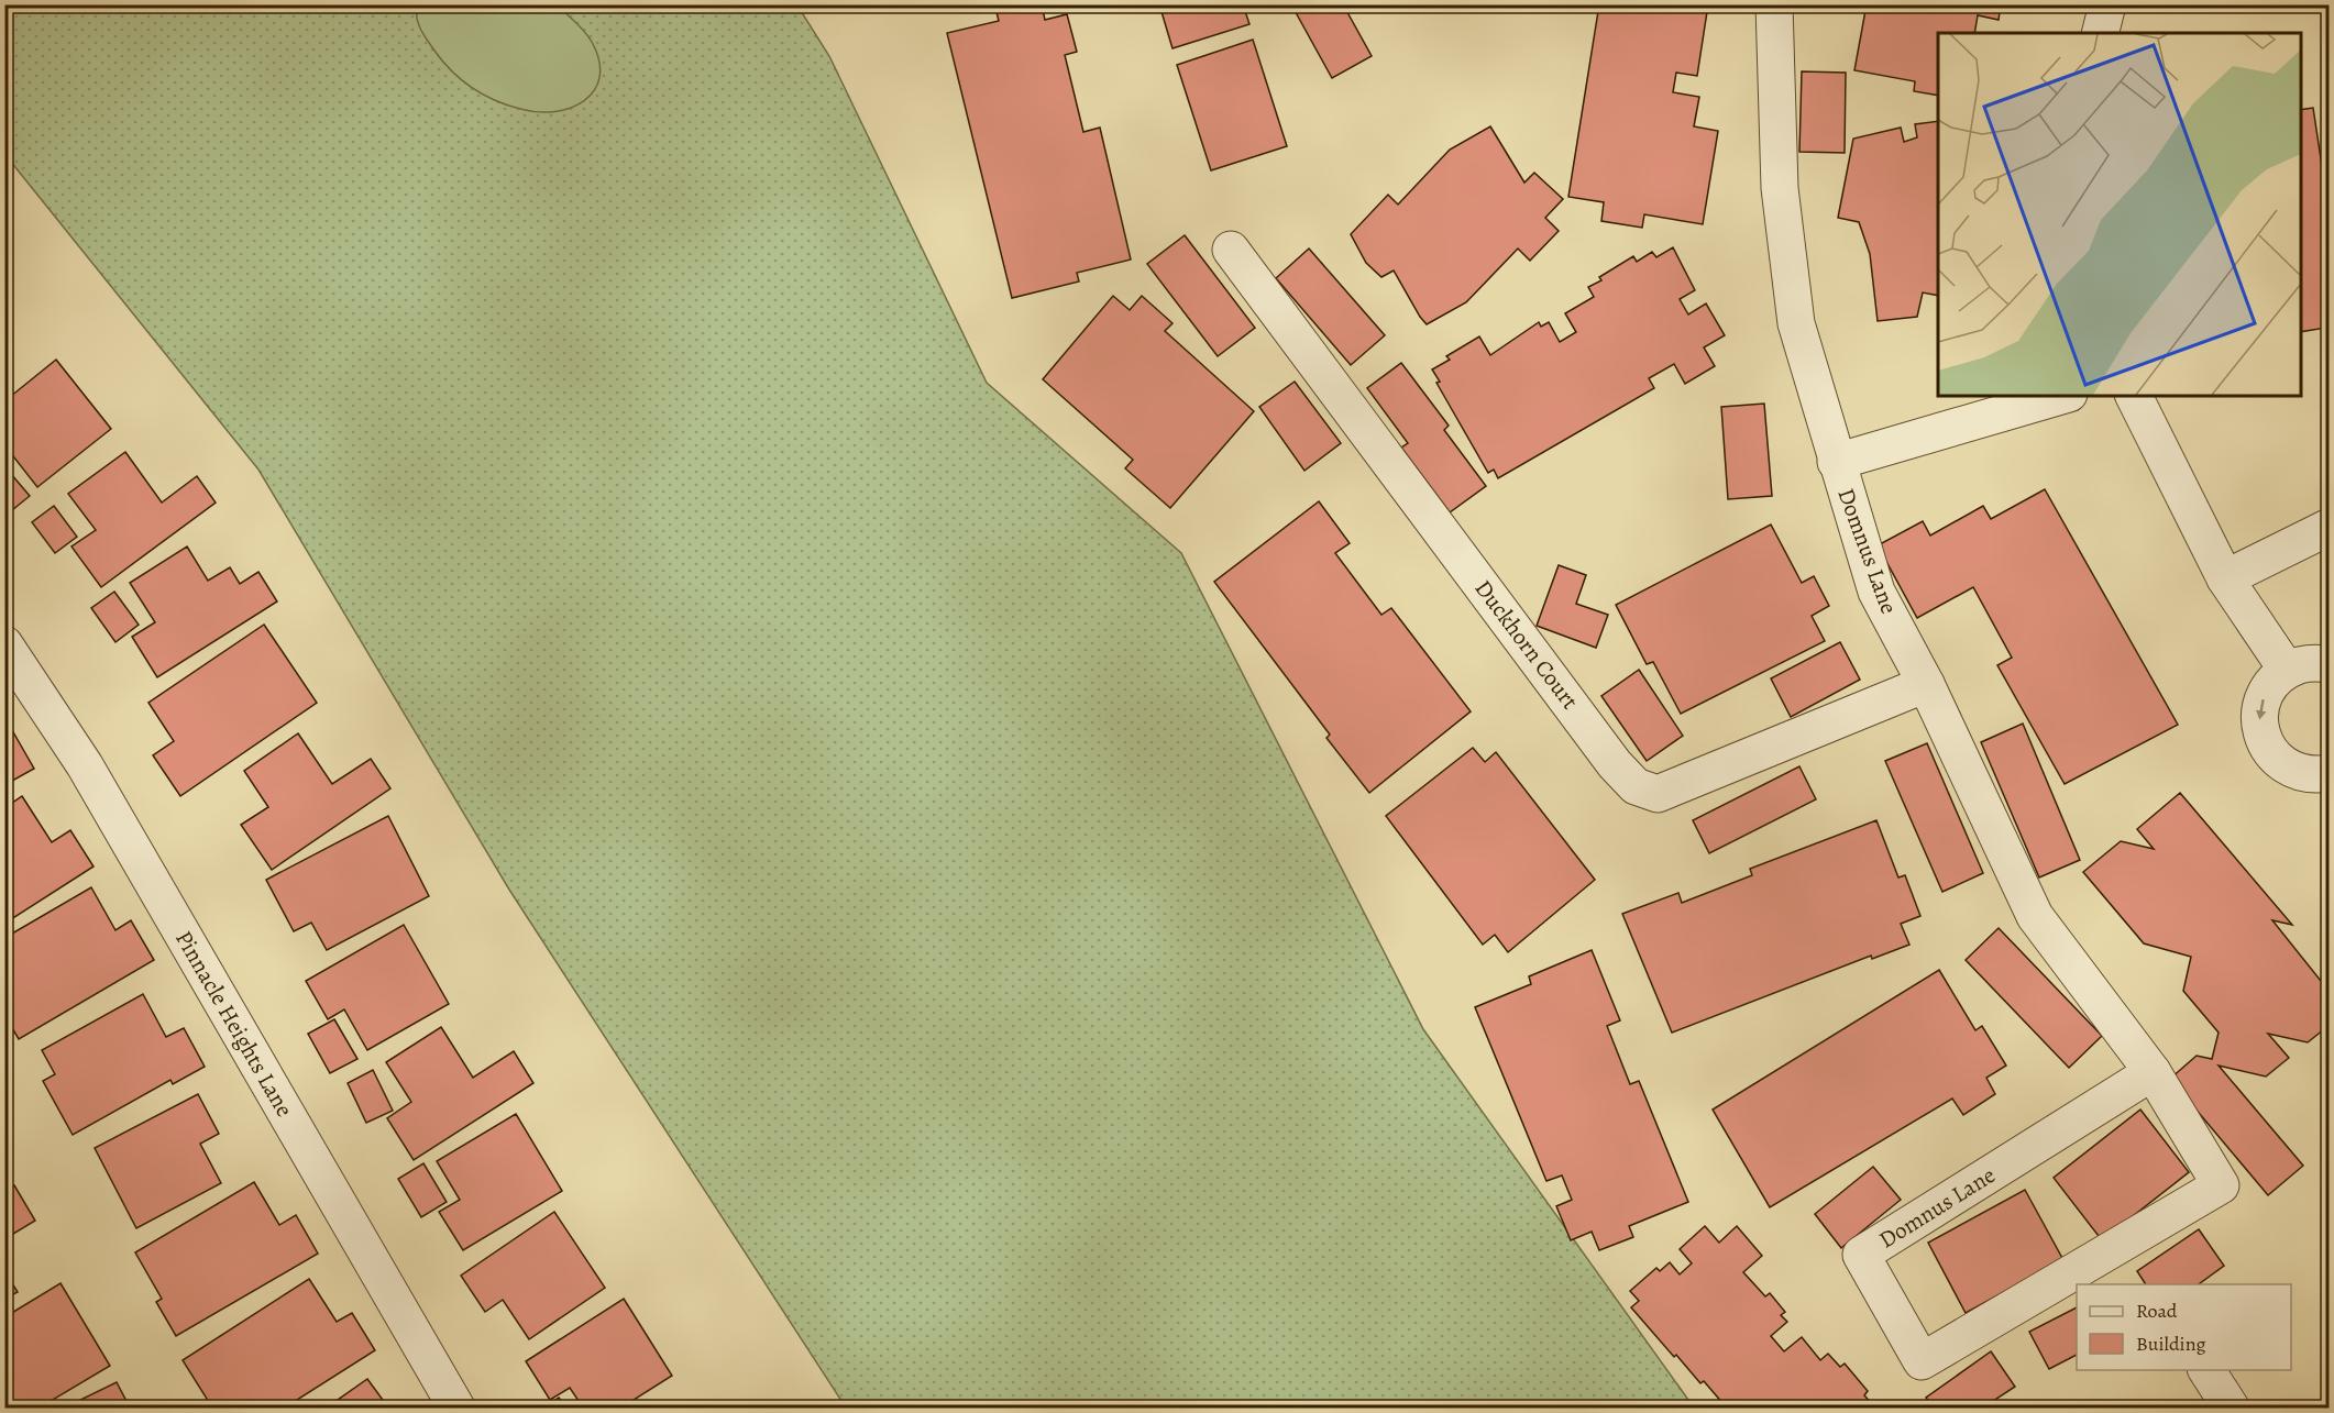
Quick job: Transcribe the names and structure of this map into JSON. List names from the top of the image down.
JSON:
{
  "streets": {
    "street": ["Domnus Lane", "Duckhorn Court", "Pinnacle Heights Lane"]
  },
  "crossings": [
    ["Domnus Lane", "Duckhorn Court"]
  ],
  "legend": ["Road", "Building"]
}
